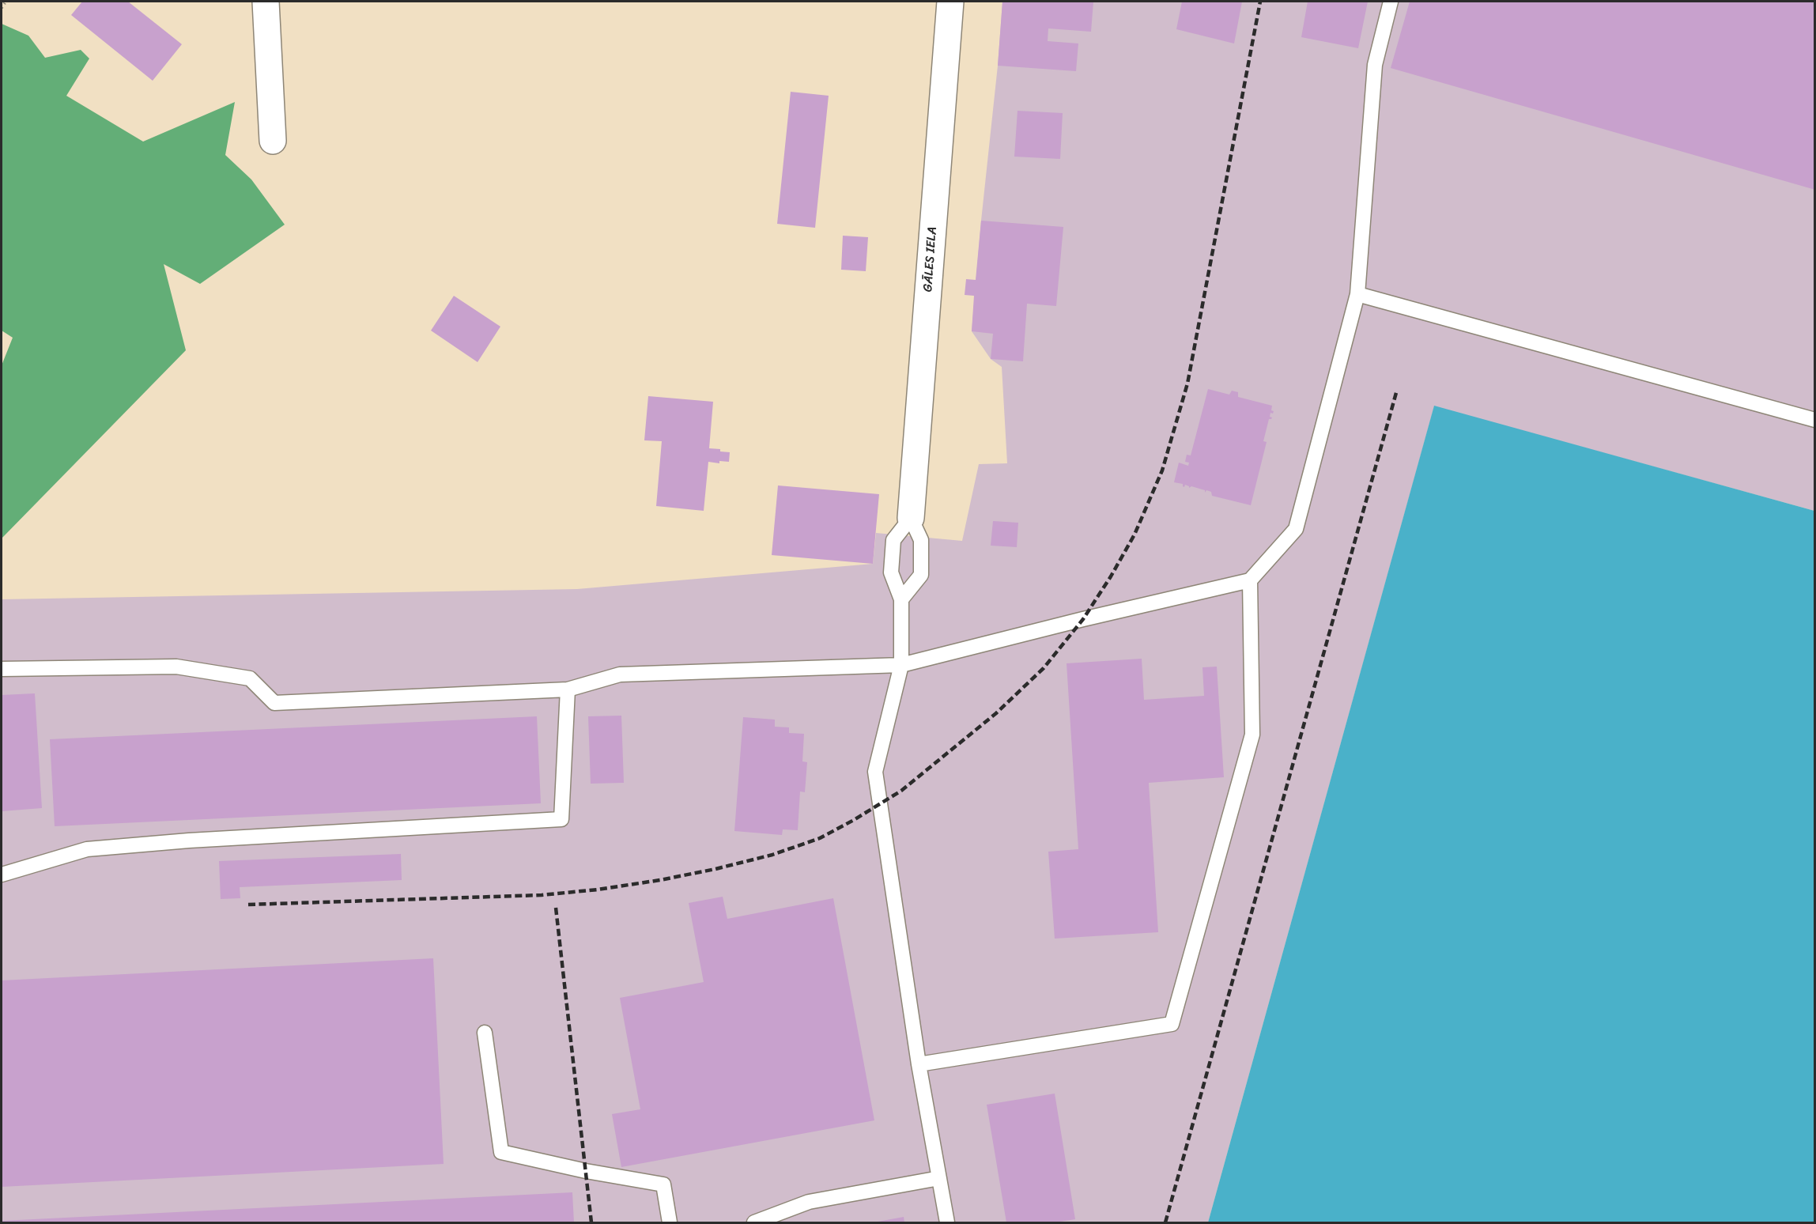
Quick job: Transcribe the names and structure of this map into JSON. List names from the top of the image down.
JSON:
{
  "streets": {
    "street": ["GĀLES IELA"]
  }
}
